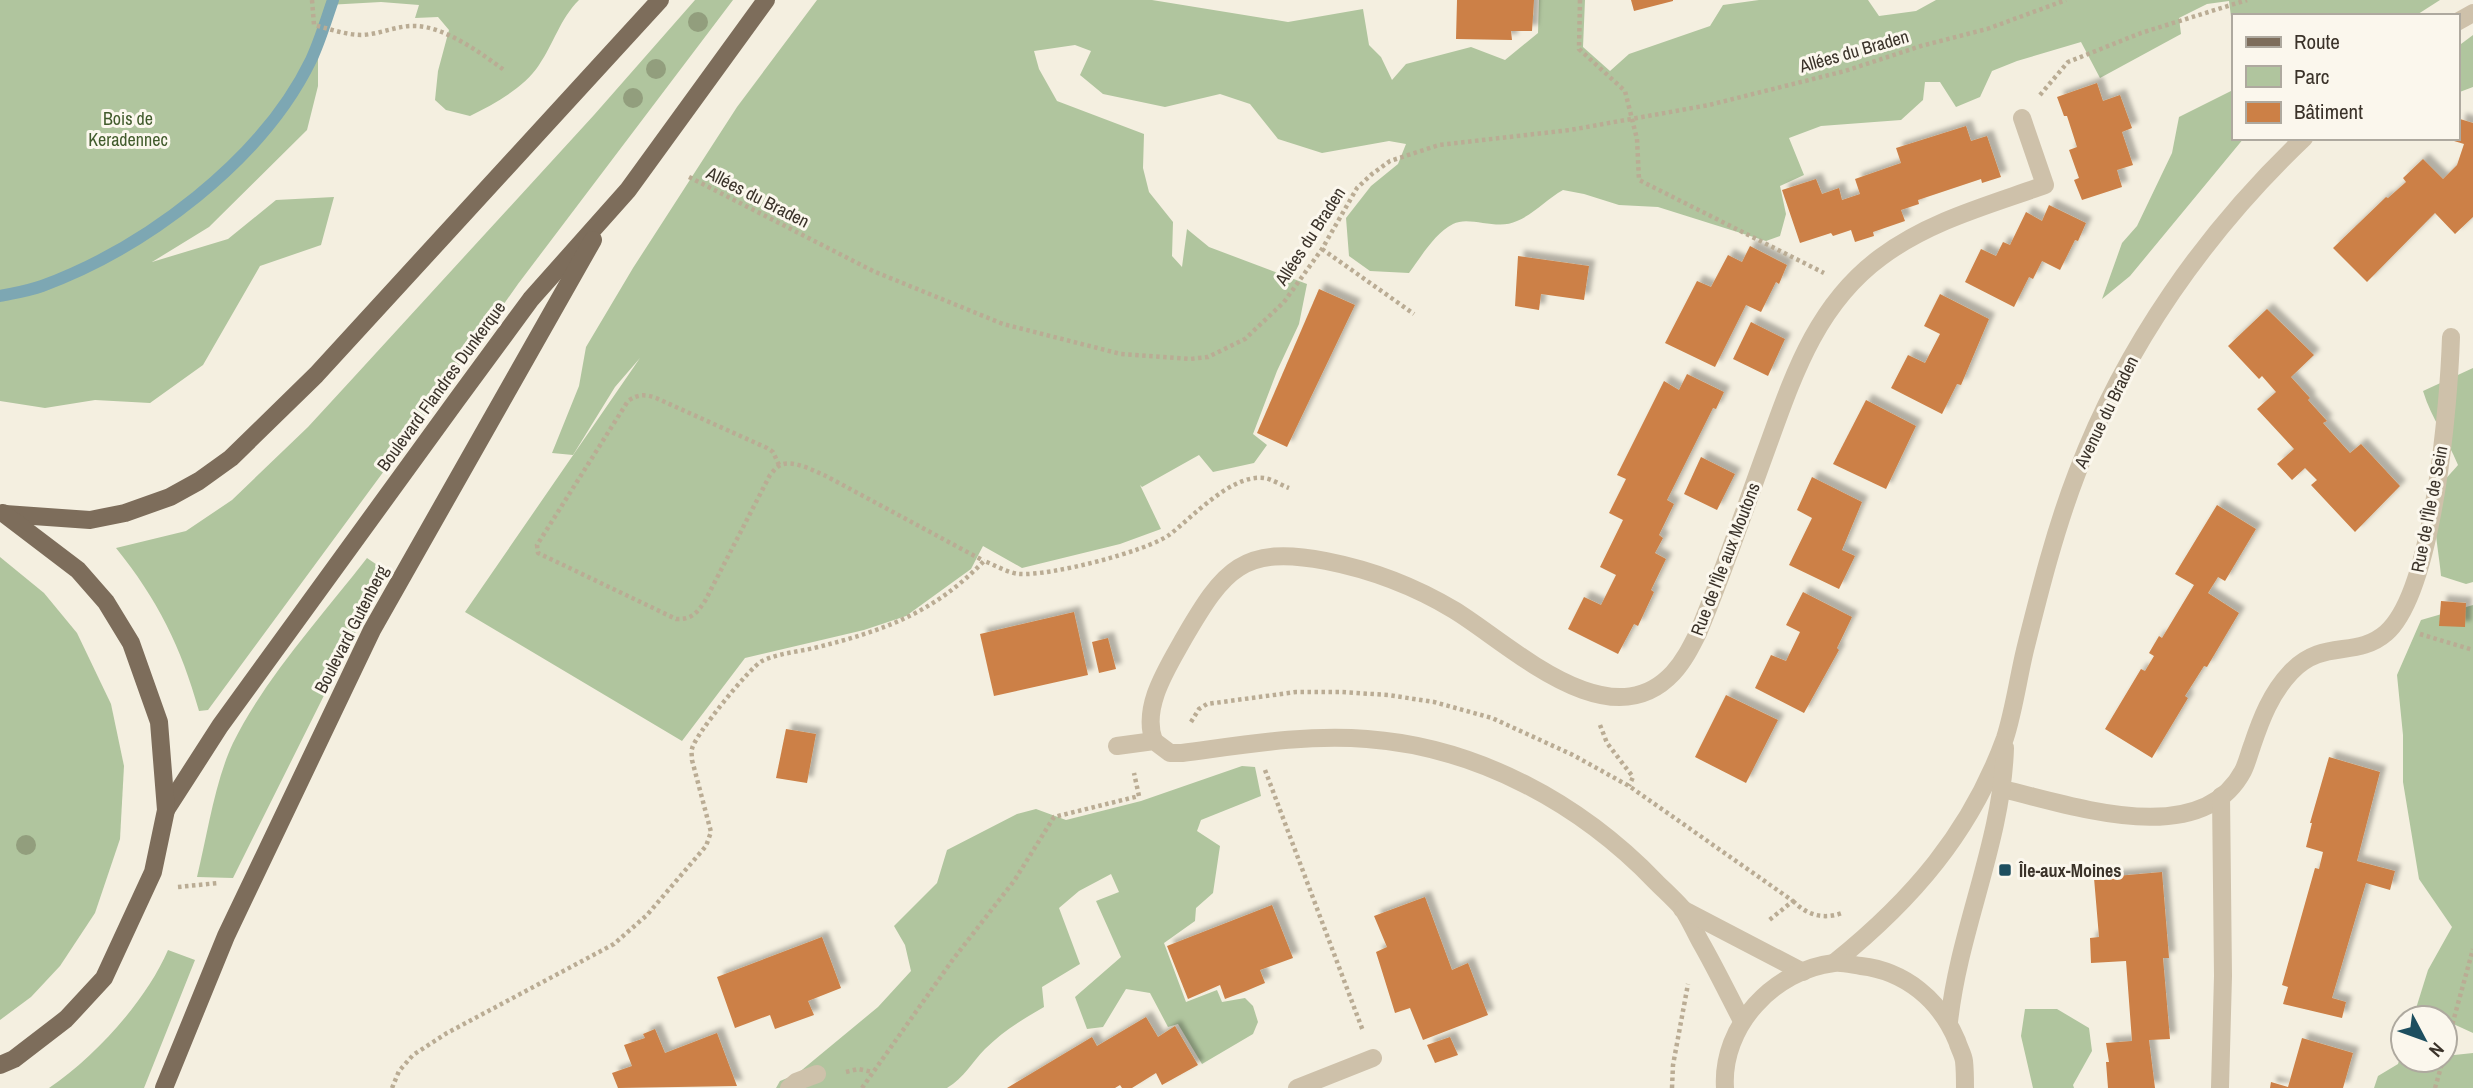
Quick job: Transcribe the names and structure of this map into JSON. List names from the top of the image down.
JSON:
{
  "streets": {
    "main road": ["Boulevard Flandres Dunkerque", "Boulevard Gutenberg"],
    "street": ["Avenue du Braden", "Rue de l'Île de Sein", "Rue de l'Île aux Moutons"],
    "path": ["Allées du Braden"]
  },
  "crossings": [
    ["Boulevard Flandres Dunkerque", "Boulevard Gutenberg"],
    ["Avenue du Braden", "Rue de l'Île de Sein"]
  ],
  "parks": ["Bois de Keradennec"],
  "places": {
    "transit": ["Île-aux-Moines"]
  },
  "legend": ["Route", "Parc", "Bâtiment"],
  "north": "bottom right"
}
